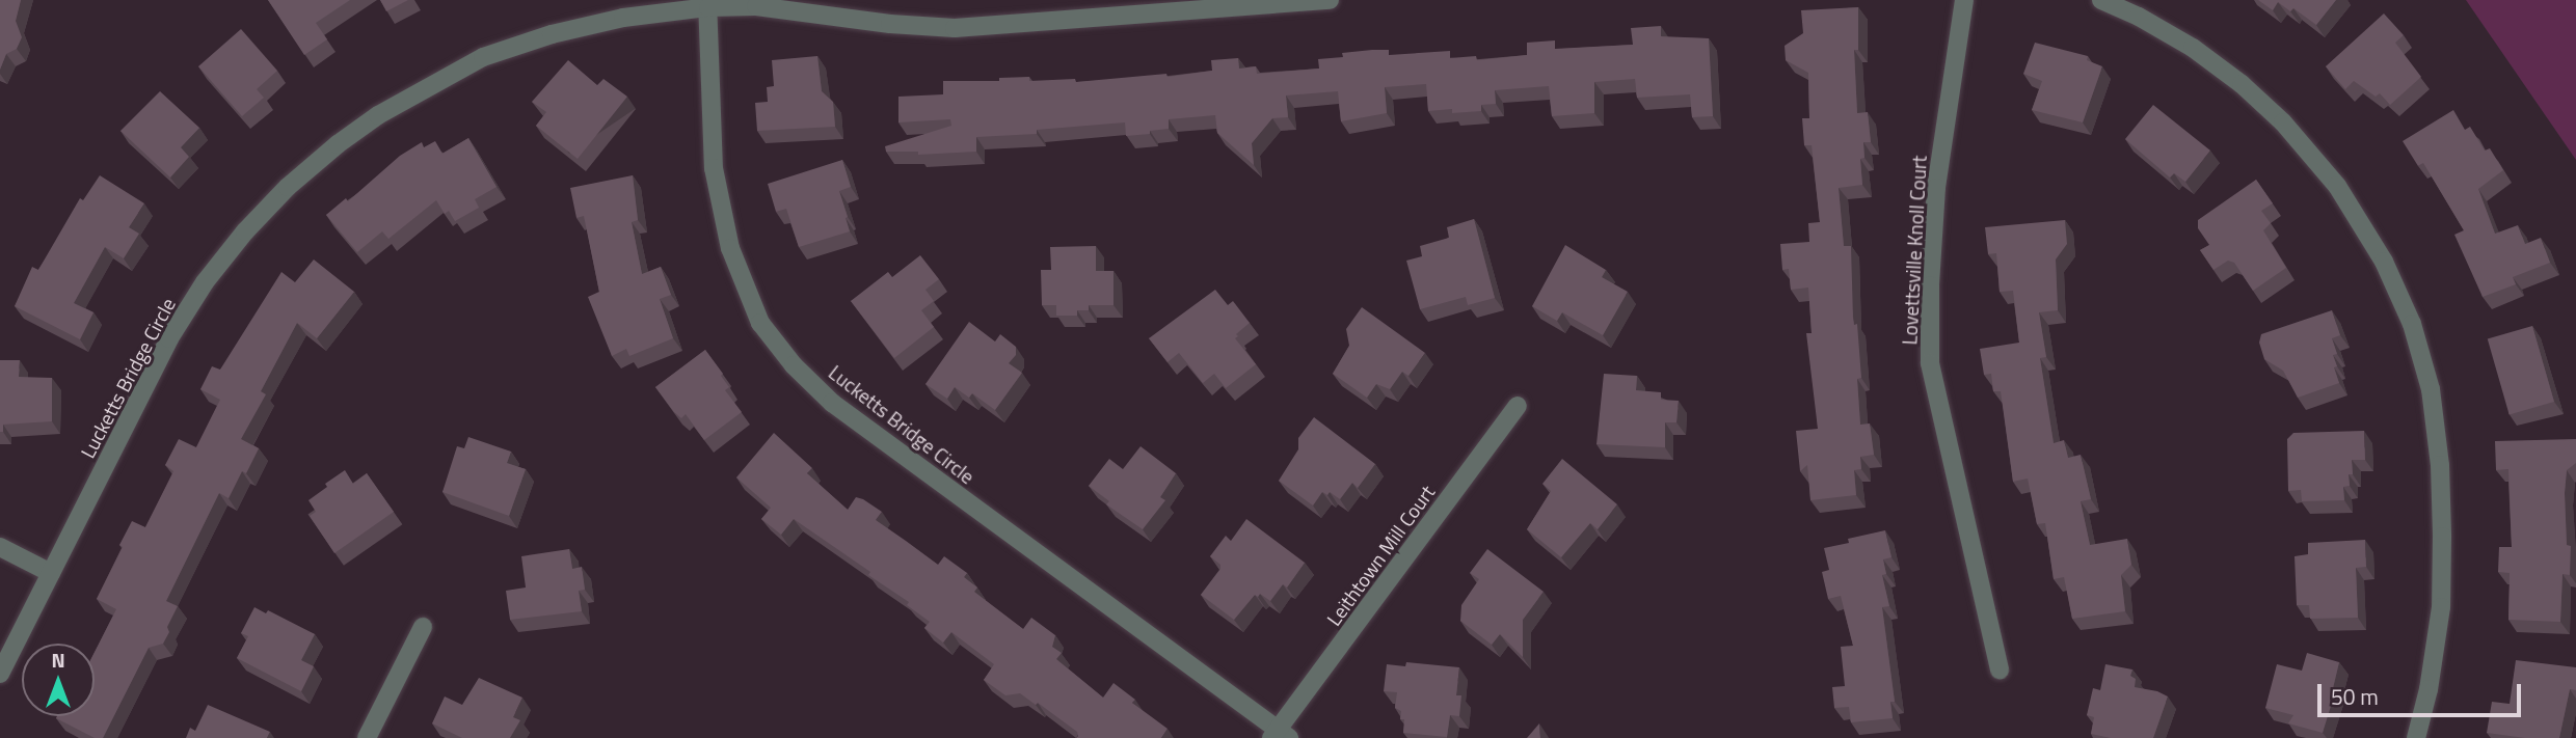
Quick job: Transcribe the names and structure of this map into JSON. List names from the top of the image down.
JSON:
{
  "streets": {
    "street": ["Lovettsville Knoll Court", "Lucketts Bridge Circle", "Leithtown Mill Court"]
  },
  "crossings": [
    ["Lucketts Bridge Circle", "Leithtown Mill Court"]
  ],
  "scale_bar": "50 m",
  "north": "top"
}
